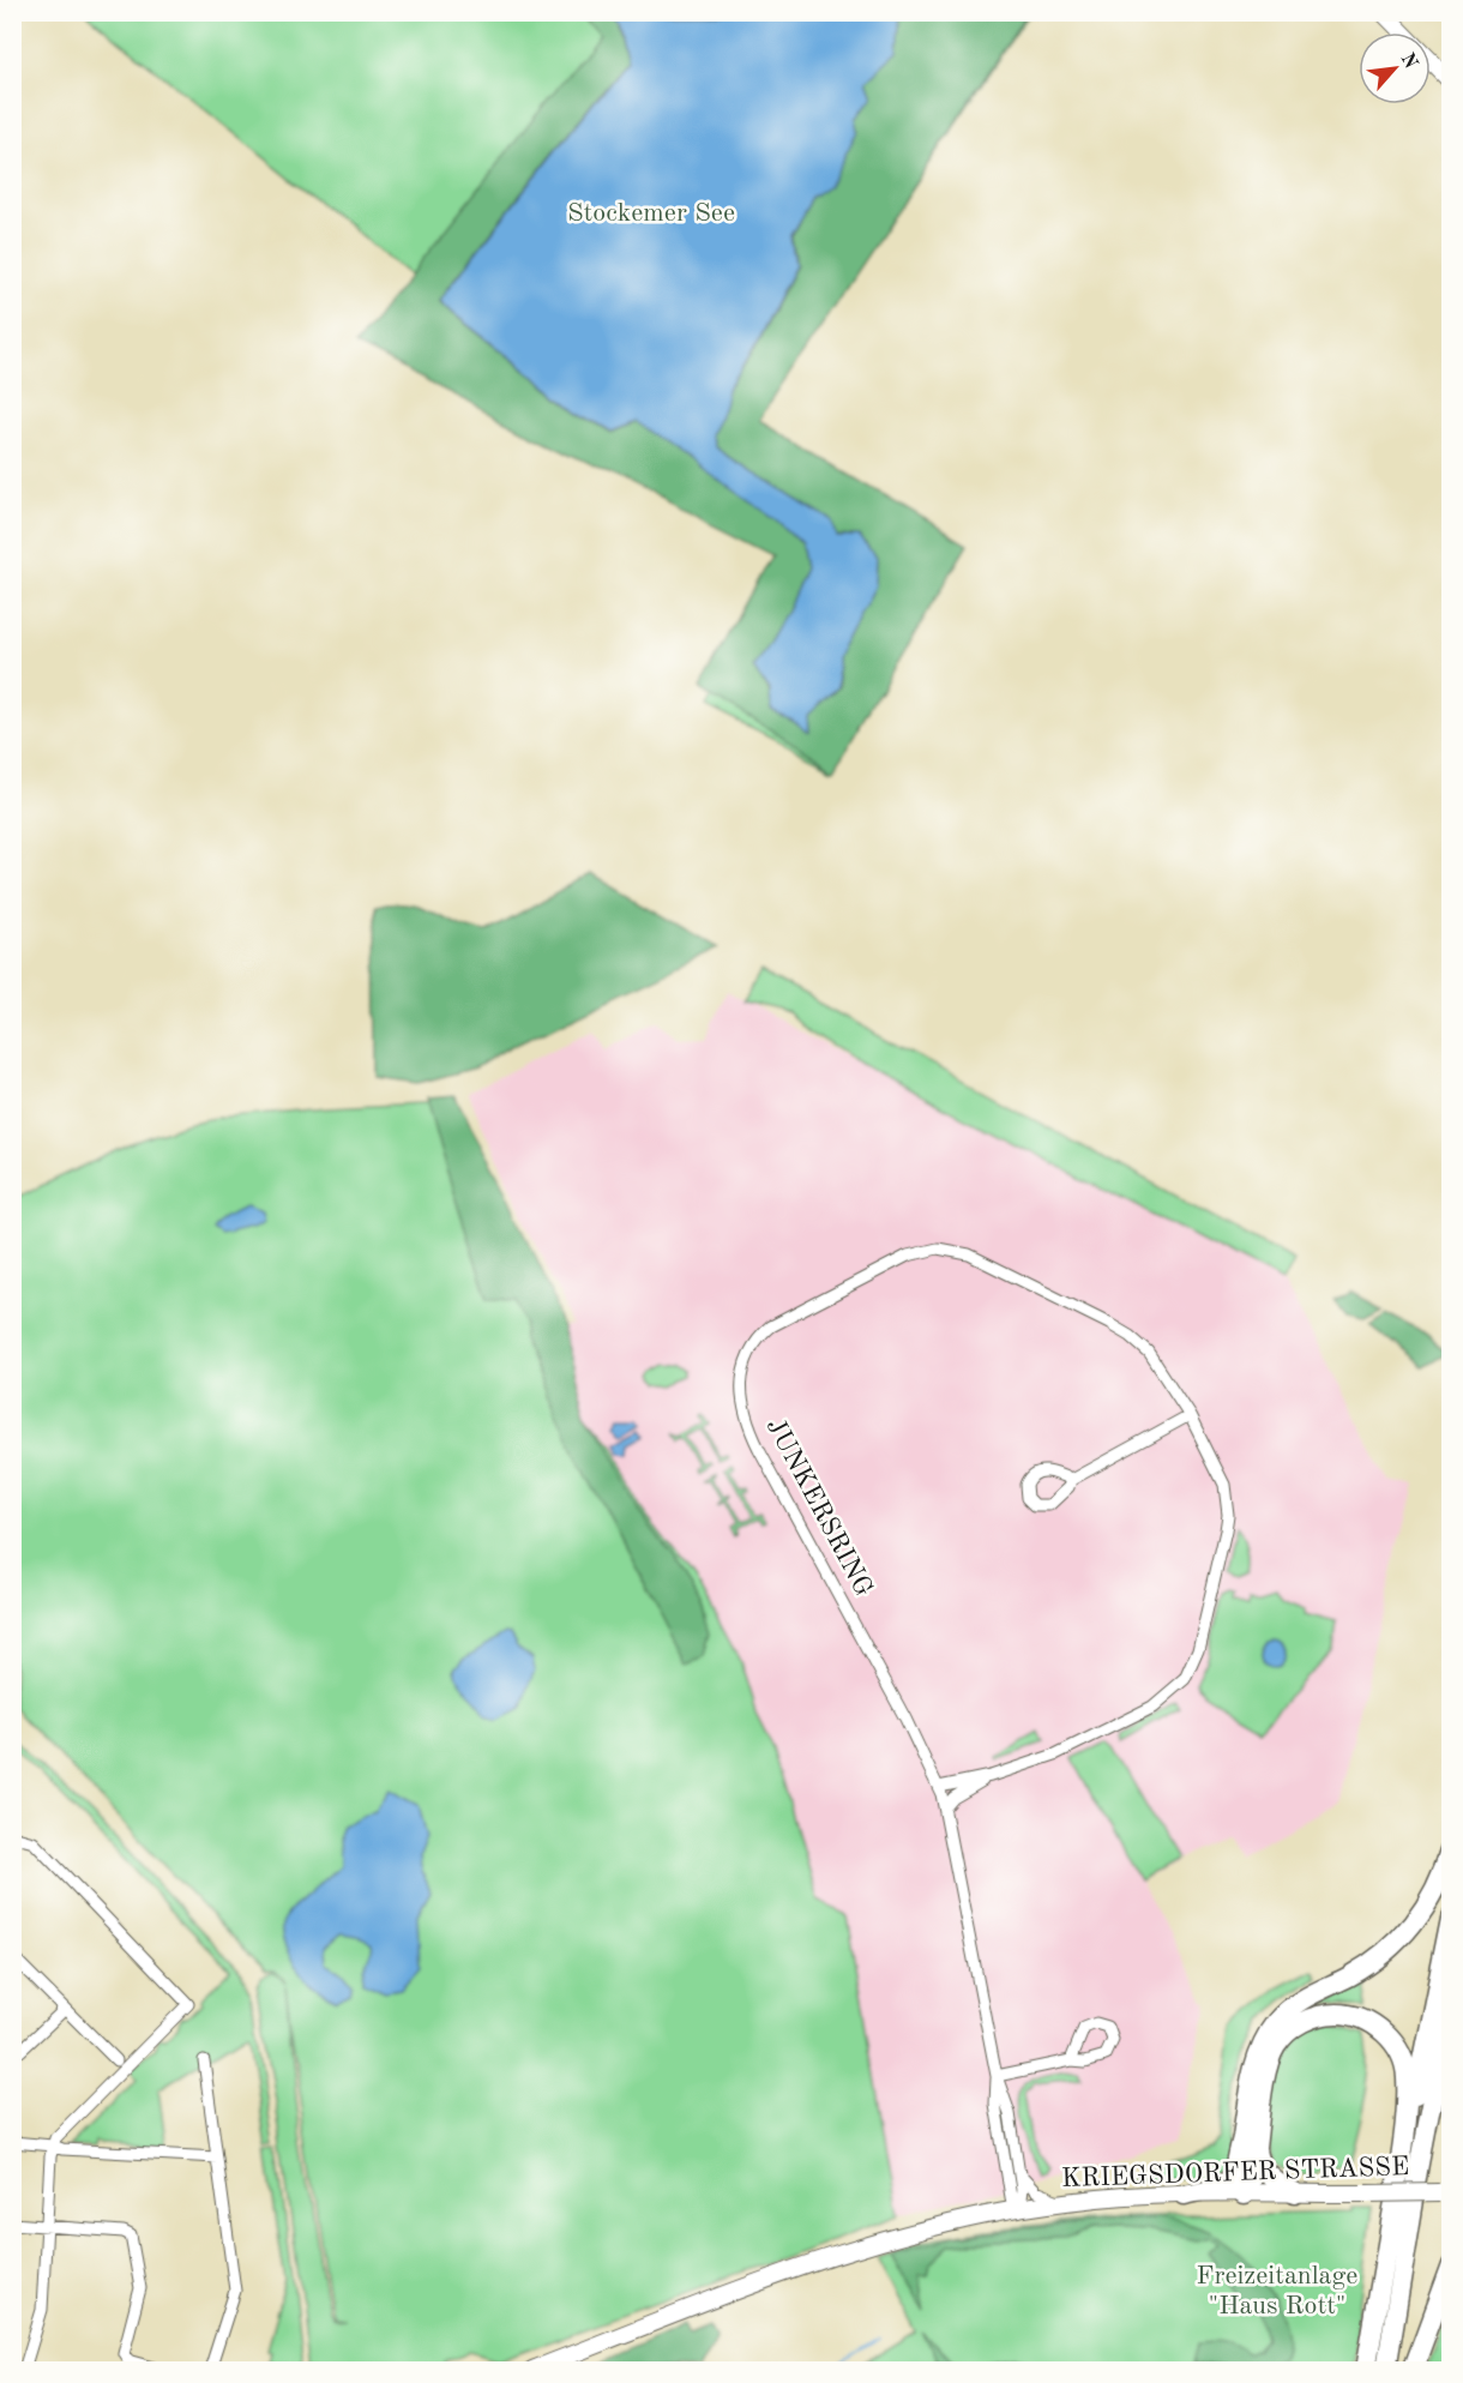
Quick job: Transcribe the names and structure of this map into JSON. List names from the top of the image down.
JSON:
{
  "streets": {
    "main road": ["KRIEGSDORFER STRASSE"],
    "street": ["JUNKERSRING"]
  },
  "crossings": [
    ["JUNKERSRING", "KRIEGSDORFER STRASSE"]
  ],
  "parks": ["Stockemer See", "Freizeitanlage \"Haus Rott\""],
  "north": "top right"
}
